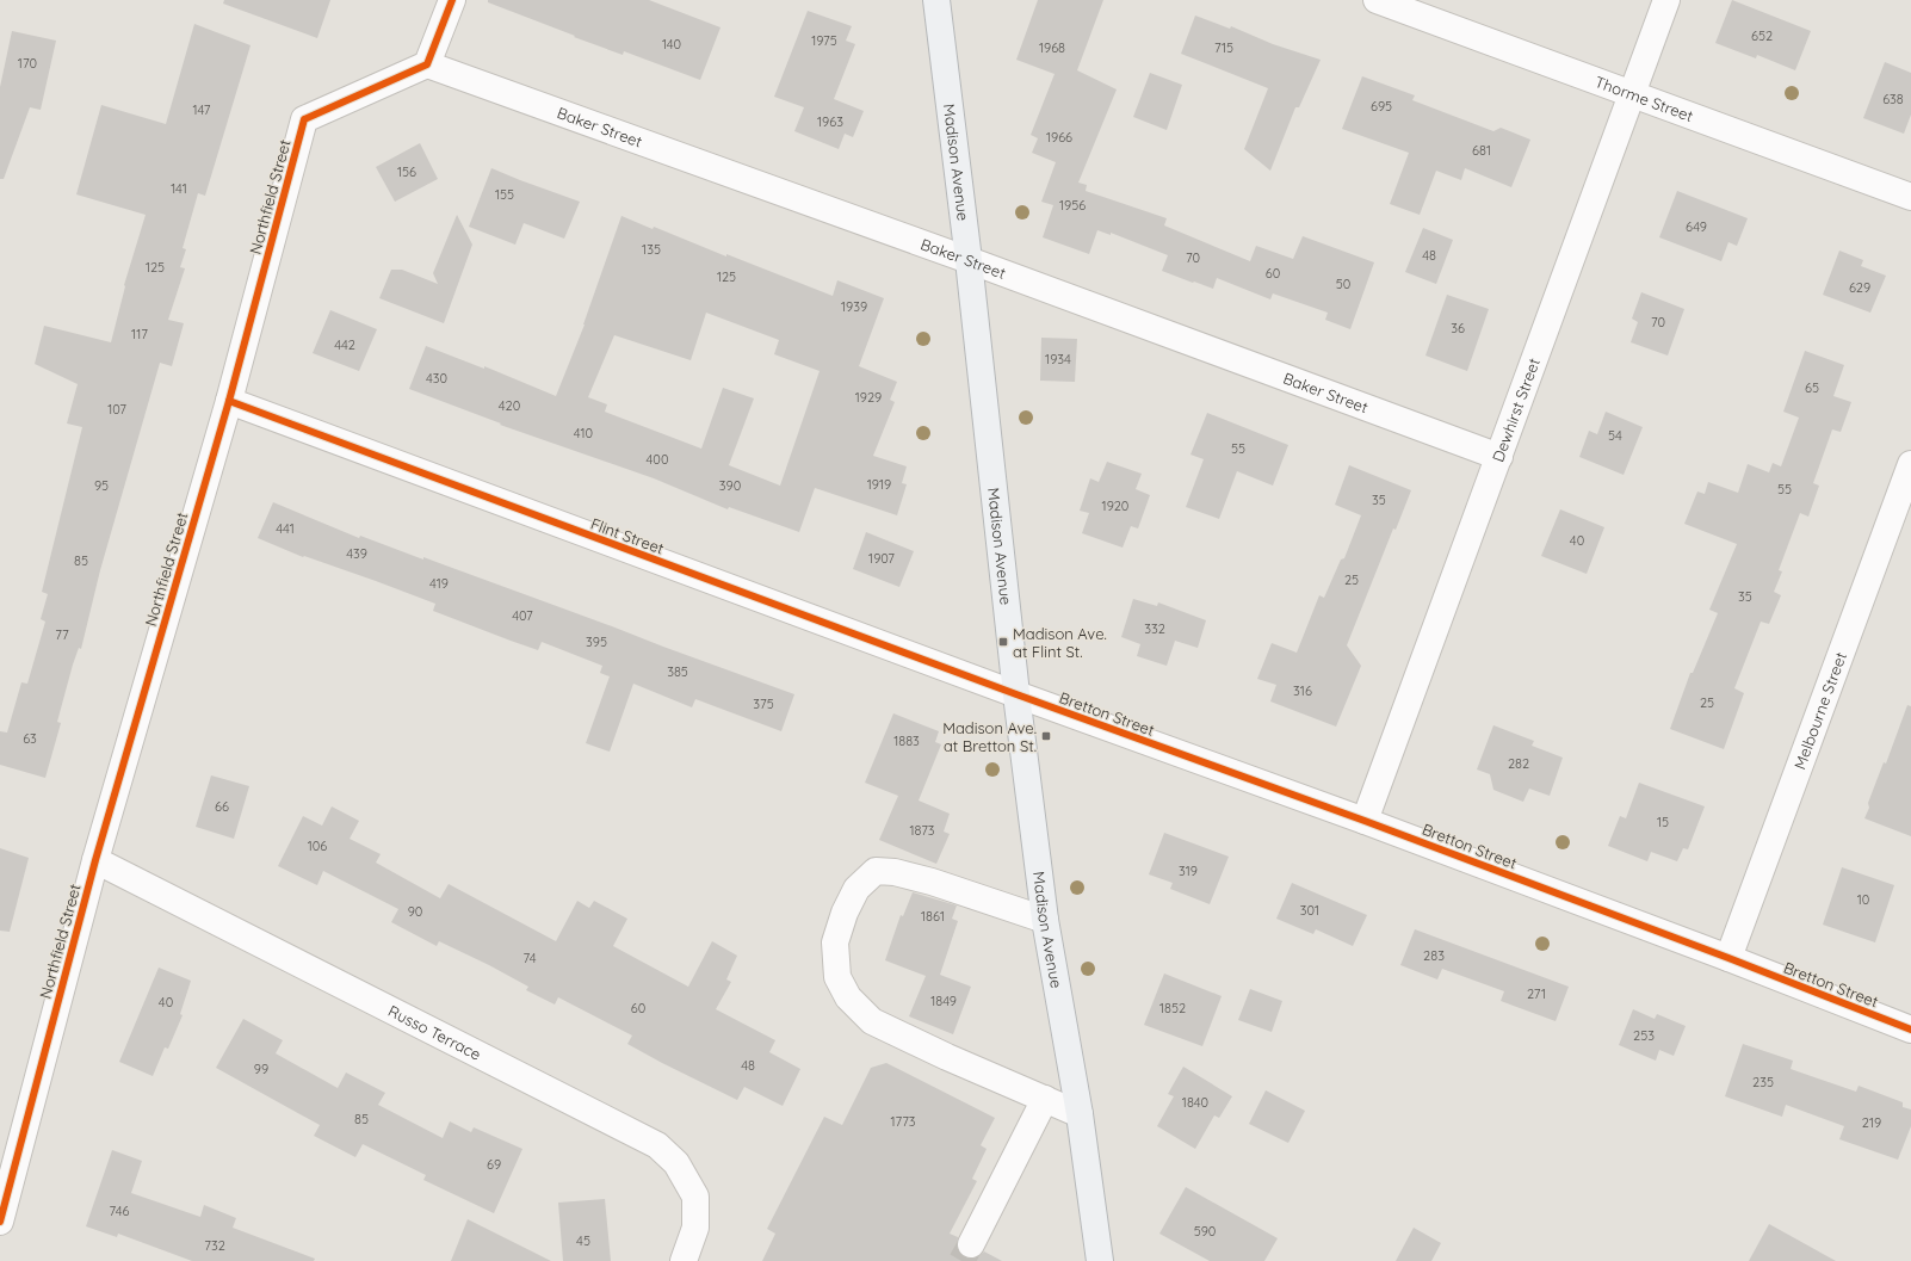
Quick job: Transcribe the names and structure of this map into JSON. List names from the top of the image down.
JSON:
{
  "streets": {
    "main road": ["Madison Avenue"],
    "street": [
      "Thorme Street",
      "Baker Street",
      "Northfield Street",
      "Dewhirst Street",
      "Flint Street",
      "Melbourne Street",
      "Bretton Street",
      "Russo Terrace"
    ]
  },
  "crossings": [
    ["Thorme Street", "Dewhirst Street"],
    ["Baker Street", "Madison Avenue"],
    ["Baker Street", "Northfield Street"],
    ["Baker Street", "Dewhirst Street"],
    ["Madison Avenue", "Flint Street"],
    ["Madison Avenue", "Bretton Street"],
    ["Northfield Street", "Flint Street"],
    ["Northfield Street", "Russo Terrace"],
    ["Dewhirst Street", "Bretton Street"],
    ["Flint Street", "Bretton Street"],
    ["Melbourne Street", "Bretton Street"]
  ],
  "places": {
    "transit": ["Madison Ave. at Flint St.", "Madison Ave. at Bretton St."]
  },
  "house_numbers": [
    "652",
    "1975",
    "140",
    "1968",
    "715",
    "170",
    "638",
    "695",
    "147",
    "1963",
    "1966",
    "681",
    "156",
    "141",
    "155",
    "1956",
    "649",
    "135",
    "48",
    "70",
    "125",
    "60",
    "125",
    "50",
    "629",
    "1939",
    "70",
    "36",
    "117",
    "442",
    "1934",
    "430",
    "65",
    "1929",
    "420",
    "107",
    "410",
    "54",
    "55",
    "400",
    "1919",
    "95",
    "390",
    "55",
    "35",
    "1920",
    "441",
    "40",
    "439",
    "1907",
    "85",
    "25",
    "419",
    "35",
    "407",
    "332",
    "77",
    "395",
    "385",
    "316",
    "25",
    "375",
    "63",
    "1883",
    "282",
    "66",
    "15",
    "1873",
    "106",
    "319",
    "10",
    "301",
    "90",
    "1861",
    "283",
    "74",
    "271",
    "1849",
    "40",
    "60",
    "1852",
    "253",
    "48",
    "99",
    "235",
    "1840",
    "85",
    "1773",
    "219",
    "69",
    "746",
    "590",
    "45",
    "732"
  ]
}
